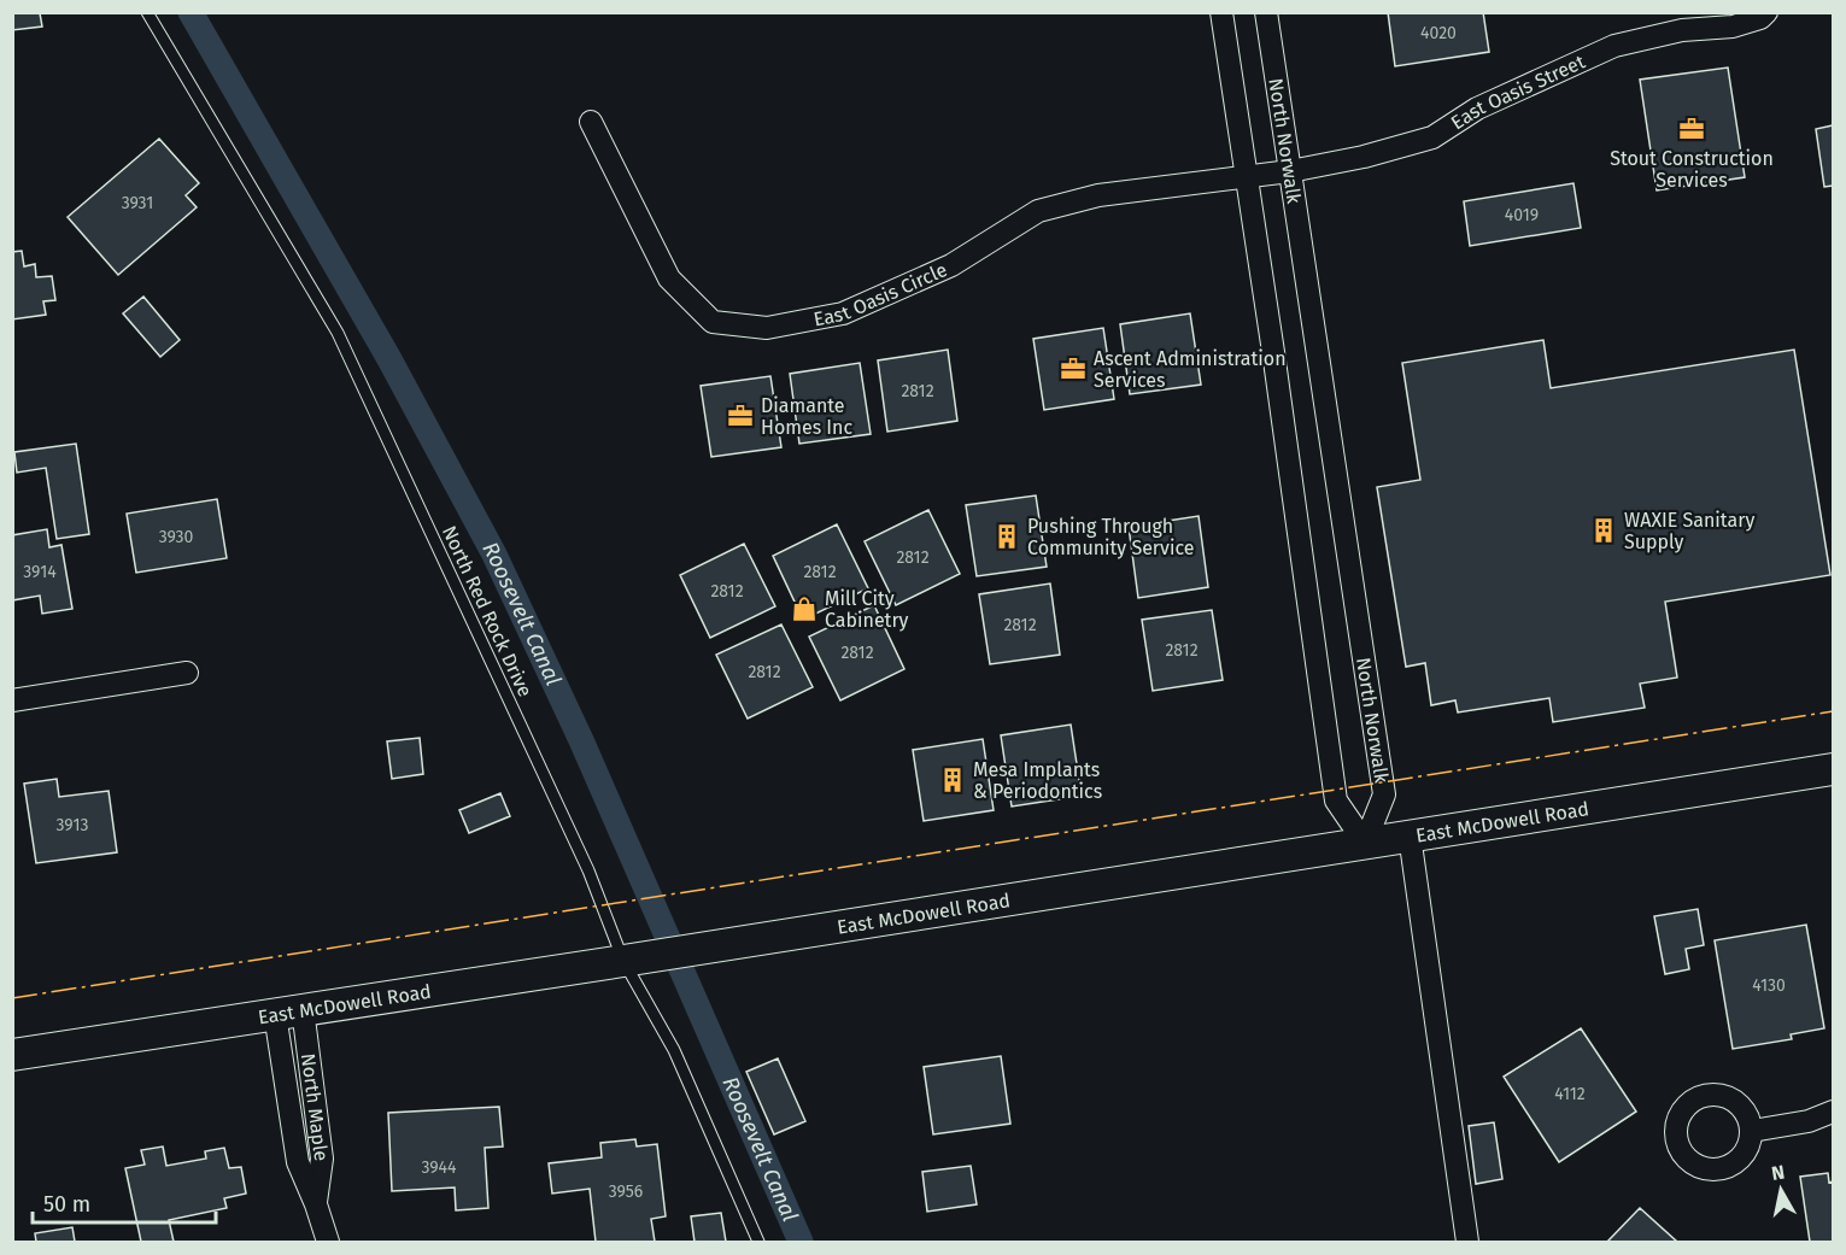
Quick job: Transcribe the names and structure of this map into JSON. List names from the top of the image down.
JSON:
{
  "streets": {
    "main road": ["East McDowell Road"],
    "street": [
      "East Oasis Street",
      "North Norwalk",
      "East Oasis Circle",
      "North Maple"
    ],
    "lane": ["North Red Rock Drive"]
  },
  "crossings": [
    ["East Oasis Street", "North Norwalk"],
    ["East Oasis Street", "East Oasis Circle"],
    ["North Norwalk", "East Oasis Circle"],
    ["North Norwalk", "East McDowell Road"],
    ["North Red Rock Drive", "East McDowell Road"],
    ["East McDowell Road", "North Maple"]
  ],
  "water": ["Roosevelt Canal"],
  "places": {
    "office": ["Stout Construction Services", "Ascent Administration Services", "Diamante Homes Inc"],
    "building": ["WAXIE Sanitary Supply", "Pushing Through Community Service", "Mesa Implants & Periodontics"],
    "shop": ["Mill City Cabinetry"]
  },
  "house_numbers": [
    "4020",
    "3931",
    "4019",
    "2812",
    "3930",
    "2812",
    "3914",
    "2812",
    "2812",
    "2812",
    "2812",
    "2812",
    "2812",
    "3913",
    "4130",
    "4112",
    "3944",
    "3956"
  ],
  "scale_bar": "50 m",
  "north": "top"
}
